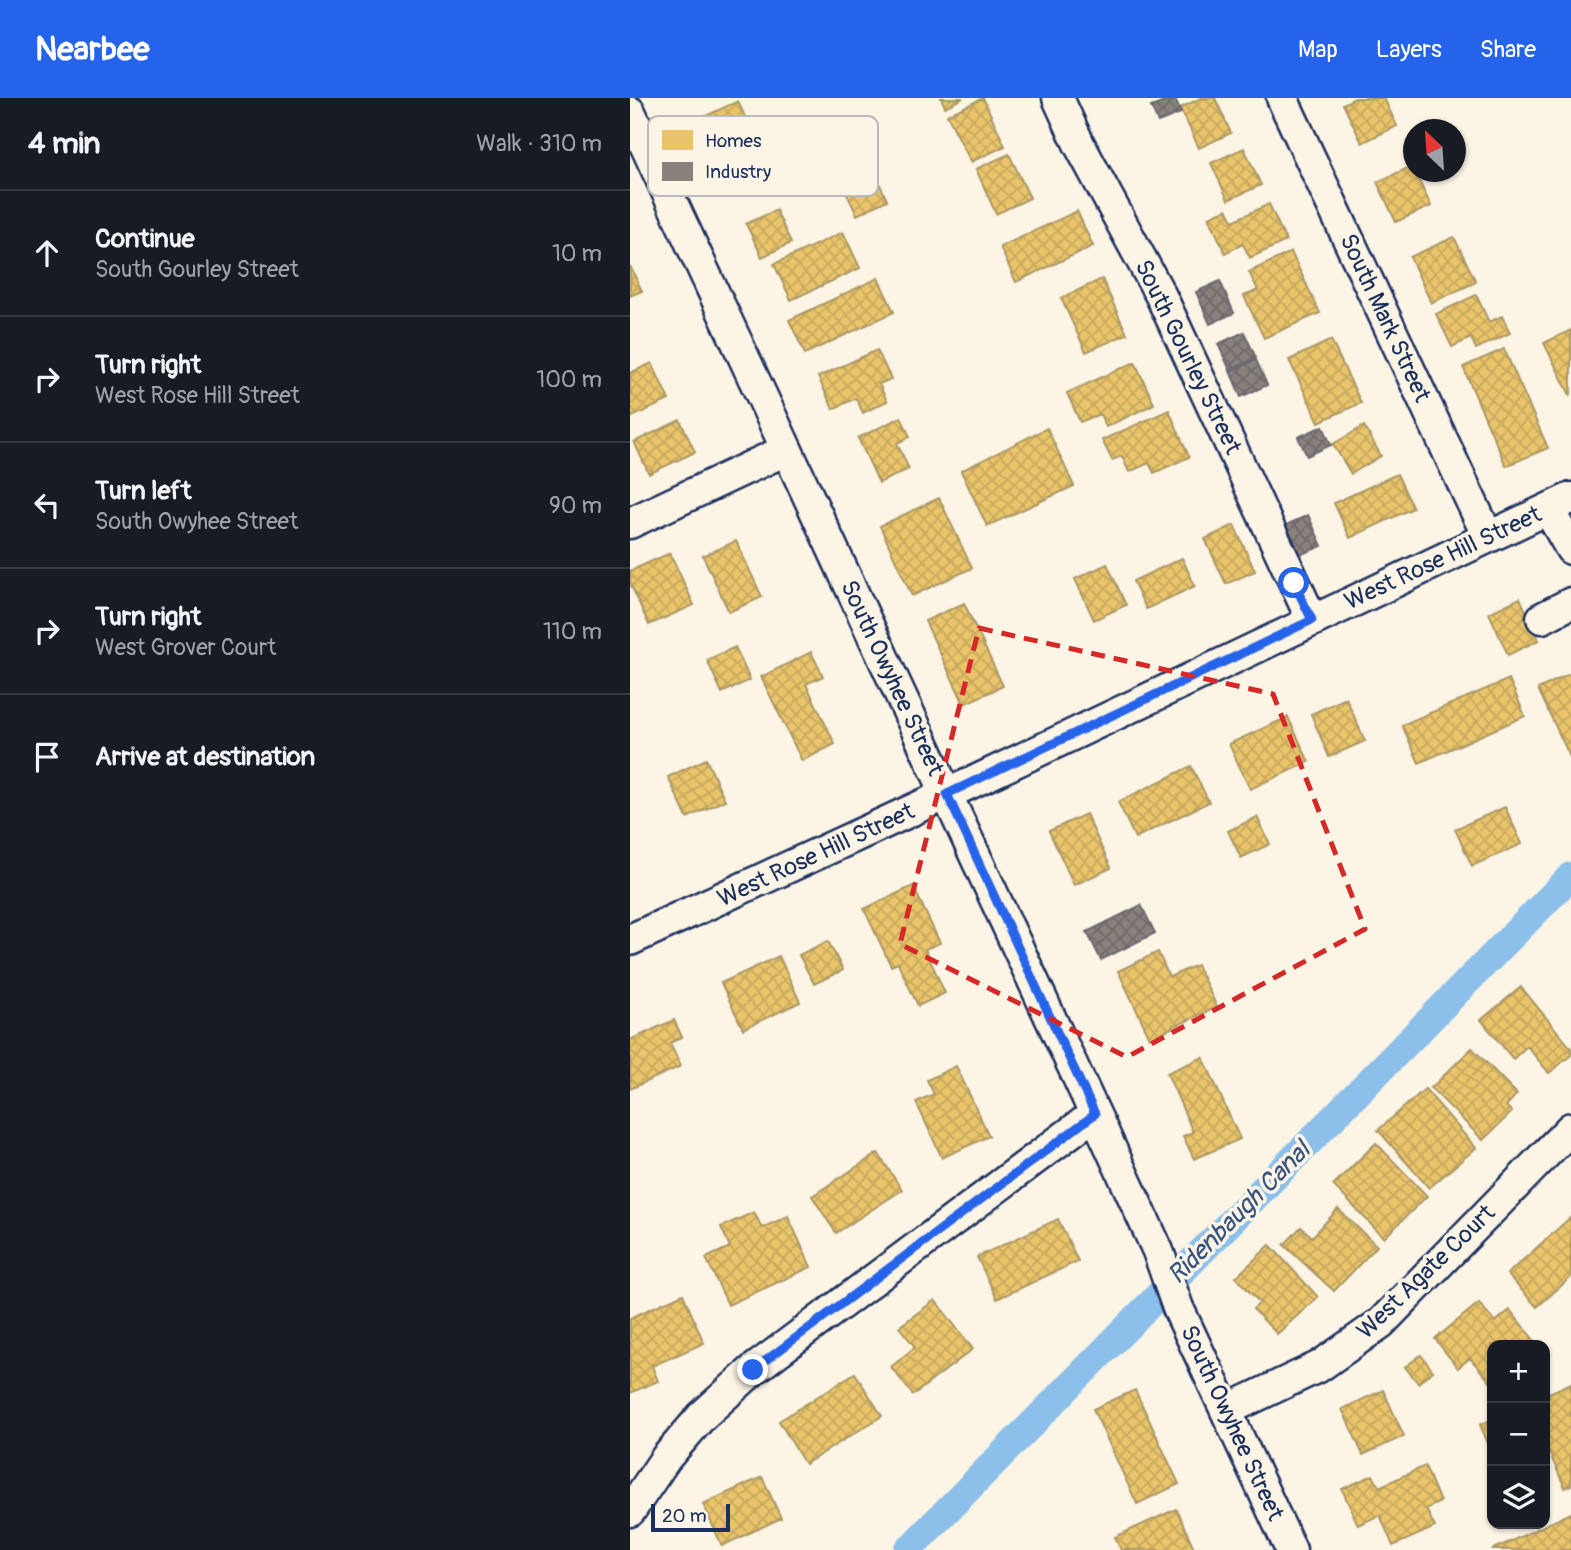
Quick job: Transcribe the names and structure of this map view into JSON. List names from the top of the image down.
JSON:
{
  "streets": {
    "street": [
      "South Mark Street",
      "South Gourley Street",
      "West Rose Hill Street",
      "South Owyhee Street",
      "West Agate Court"
    ]
  },
  "crossings": [
    ["South Mark Street", "West Rose Hill Street"],
    ["South Gourley Street", "West Rose Hill Street"],
    ["West Rose Hill Street", "South Owyhee Street"],
    ["South Owyhee Street", "West Agate Court"]
  ],
  "water": ["Ridenbaugh Canal"],
  "legend": ["Homes", "Industry"],
  "scale_bar": "20 m",
  "north": "top left",
  "page": {
    "header": "Nearbee",
    "nav": ["Map", "Layers", "Share"],
    "heading": ["4 min", "Walk · 310 m"],
    "list": [
      ["Continue", "South Gourley Street", "10 m"],
      ["Turn right", "West Rose Hill Street", "100 m"],
      ["Turn left", "South Owyhee Street", "90 m"],
      ["Turn right", "West Grover Court", "110 m"],
      "Arrive at destination"
    ],
    "map_buttons": ["+", "−"],
    "scale": "20 m"
  }
}
